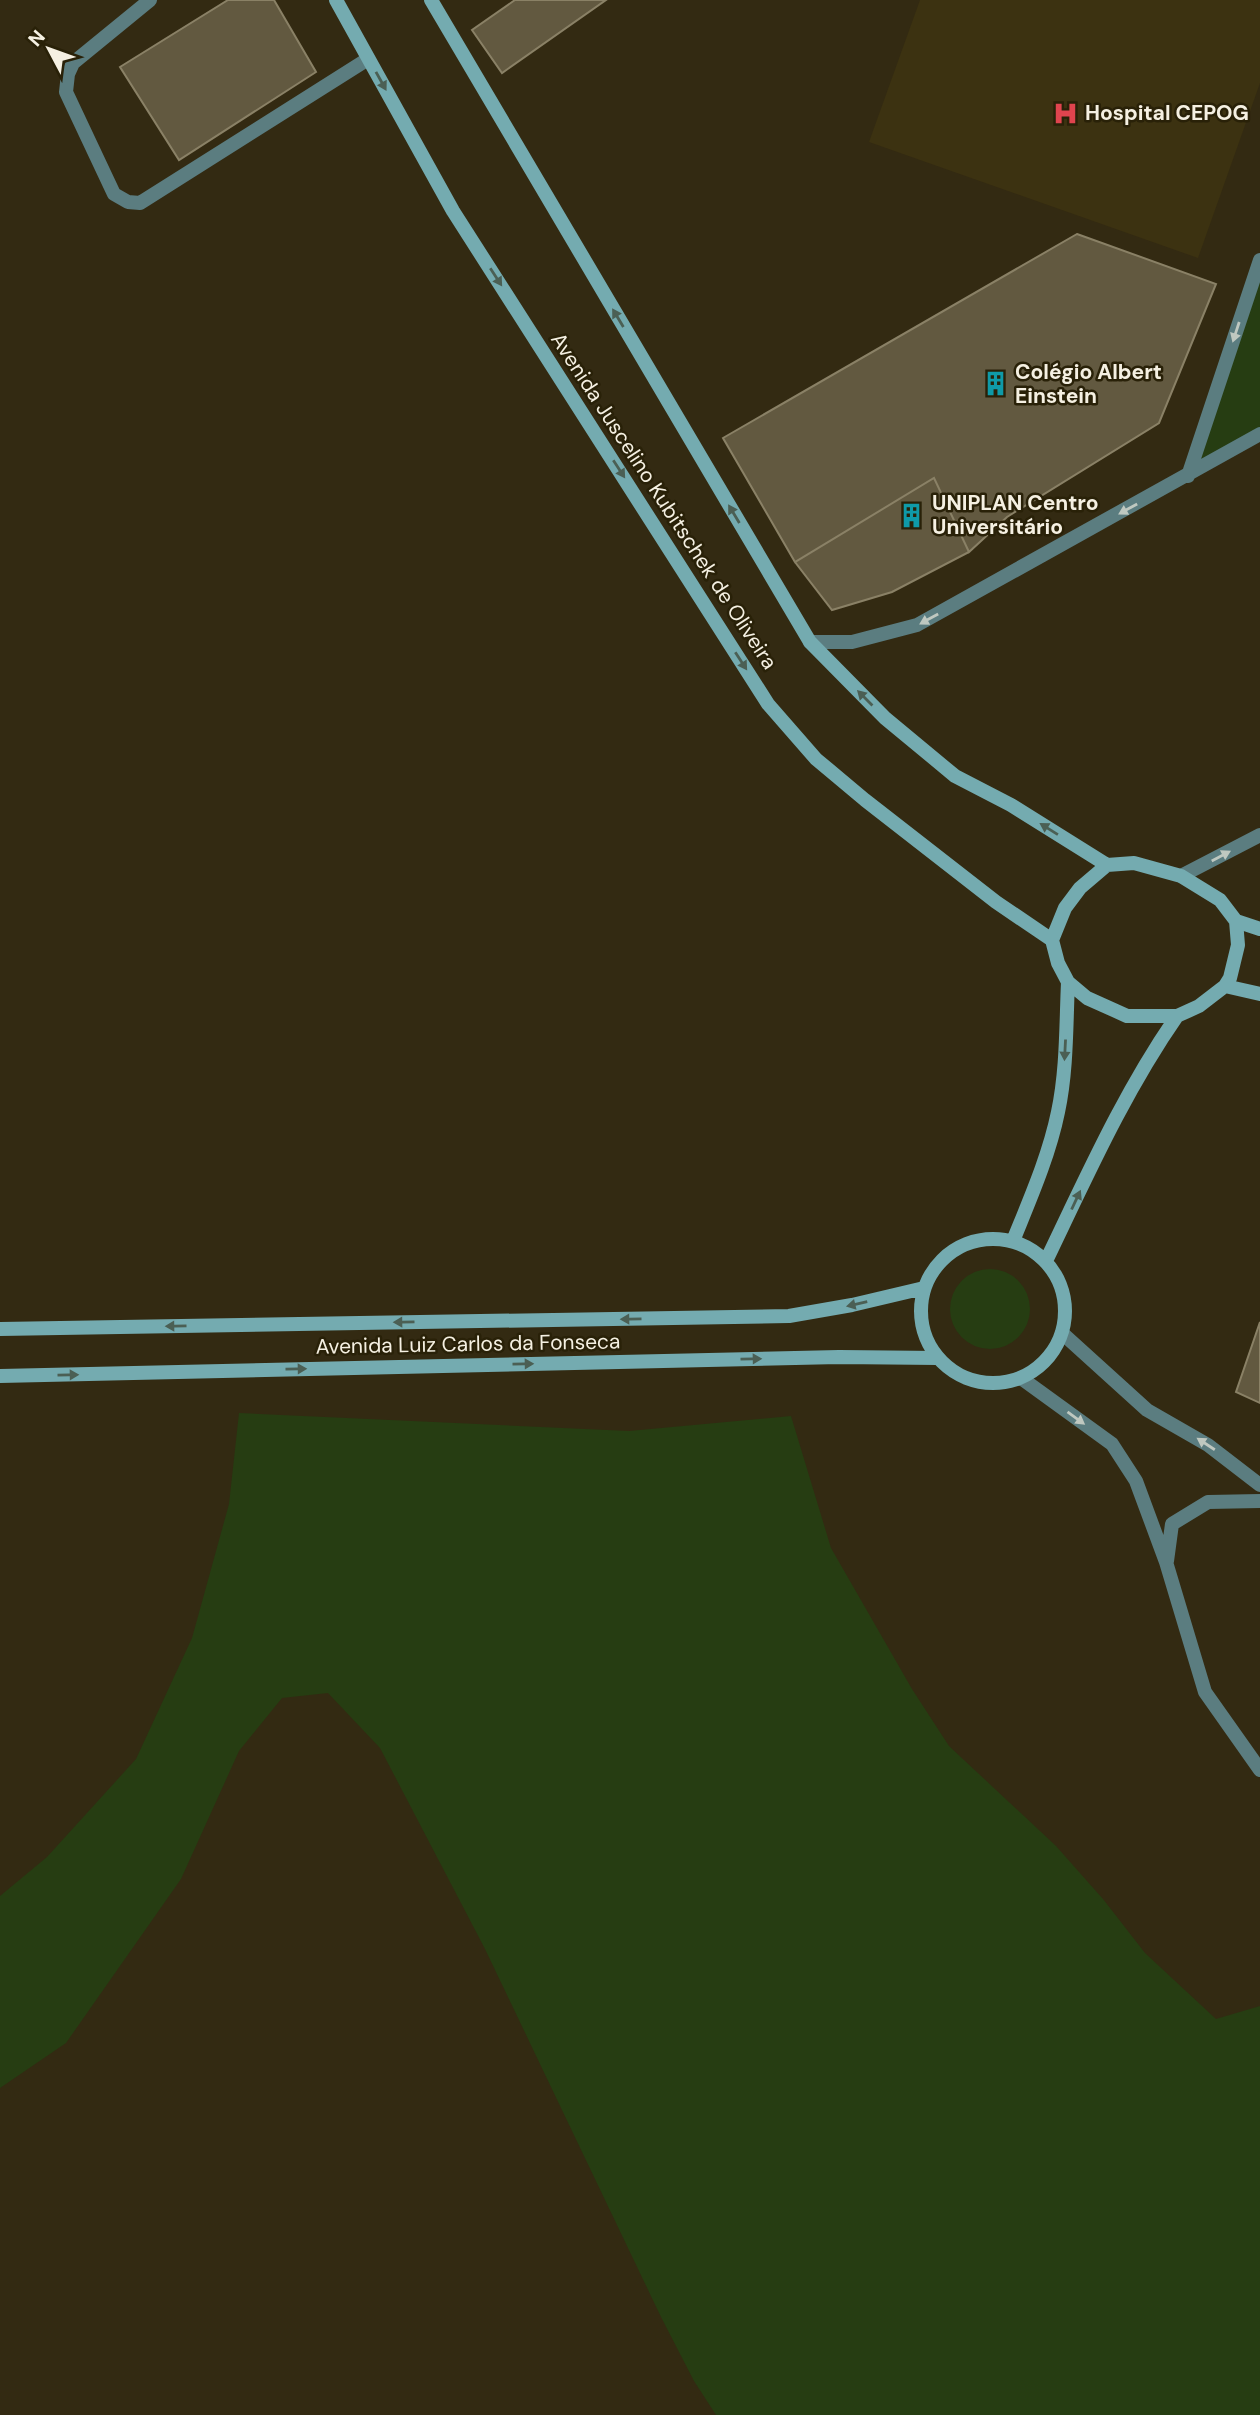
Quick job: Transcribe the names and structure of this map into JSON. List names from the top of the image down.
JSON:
{
  "streets": {
    "main road": ["Avenida Juscelino Kubitschek de Oliveira", "Avenida Luiz Carlos da Fonseca"]
  },
  "places": {
    "hospital": ["Hospital CEPOG"],
    "building": ["Colégio Albert Einstein", "UNIPLAN Centro Universitário"]
  },
  "north": "top left"
}
